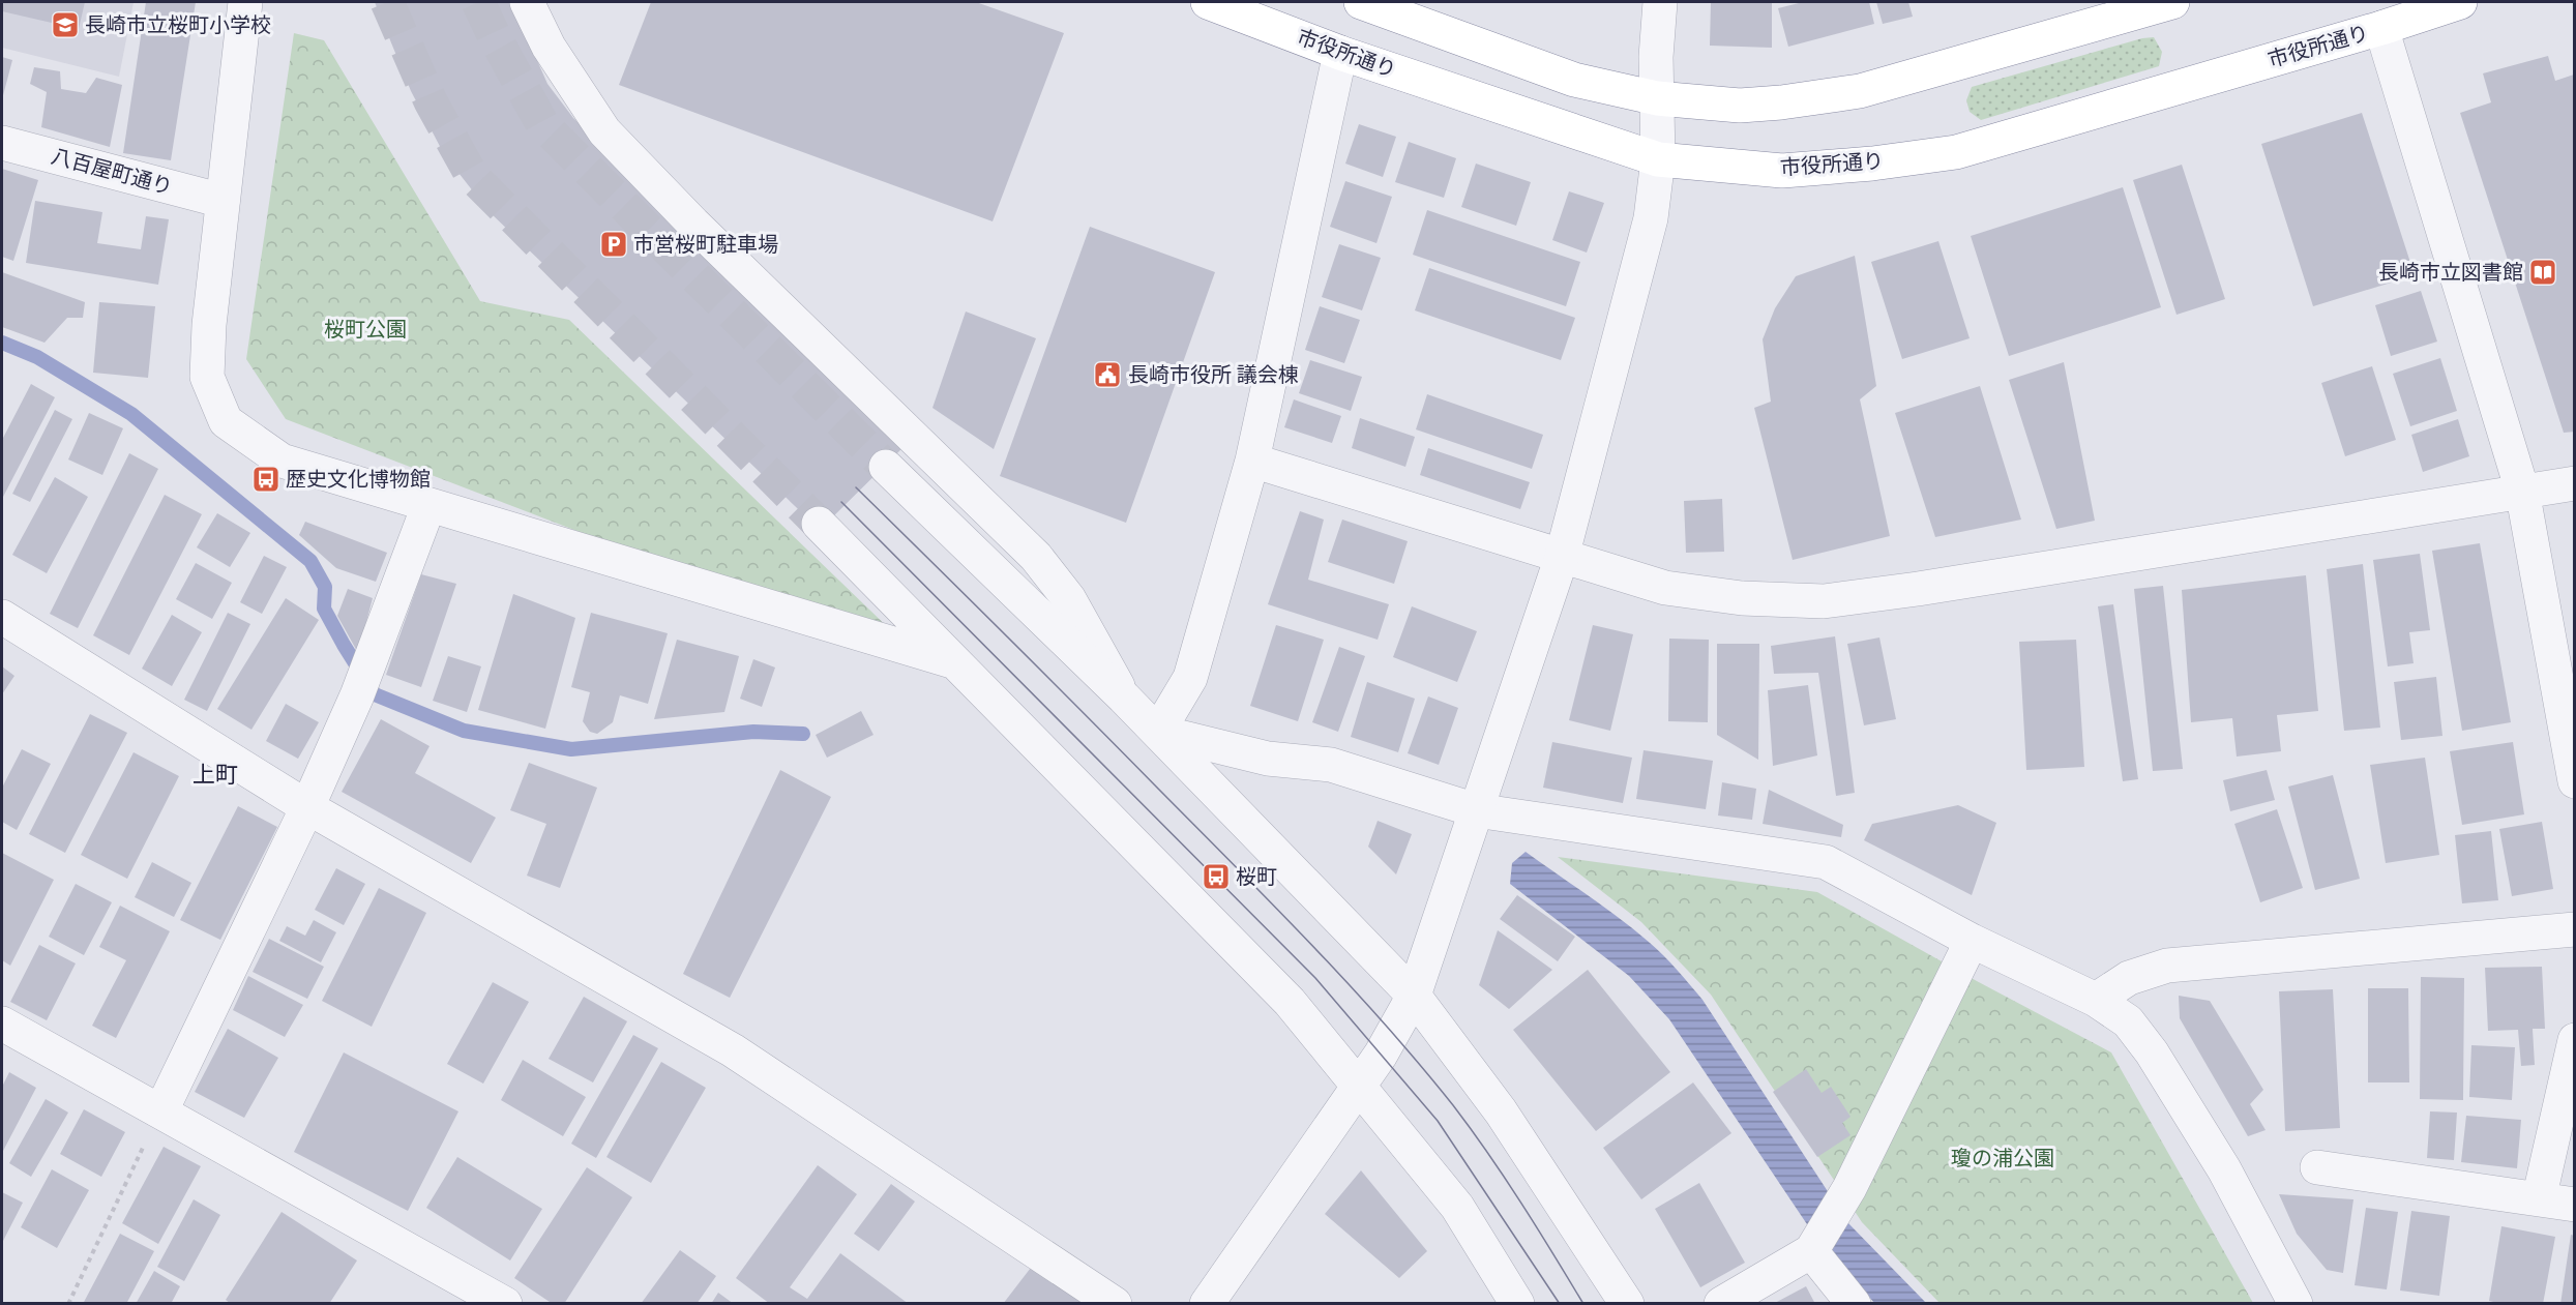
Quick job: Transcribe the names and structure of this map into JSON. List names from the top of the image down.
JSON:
{
  "streets": {
    "highway": ["市役所通り"],
    "street": ["八百屋町通り"]
  },
  "districts": ["上町"],
  "parks": ["桜町公園", "瓊の浦公園"],
  "places": {
    "school or university": ["長崎市立桜町小学校"],
    "parking": ["市営桜町駐車場"],
    "library": ["長崎市立図書館"],
    "public building": ["長崎市役所 議会棟"],
    "bus stop": ["歴史文化博物館", "桜町"]
  }
}
